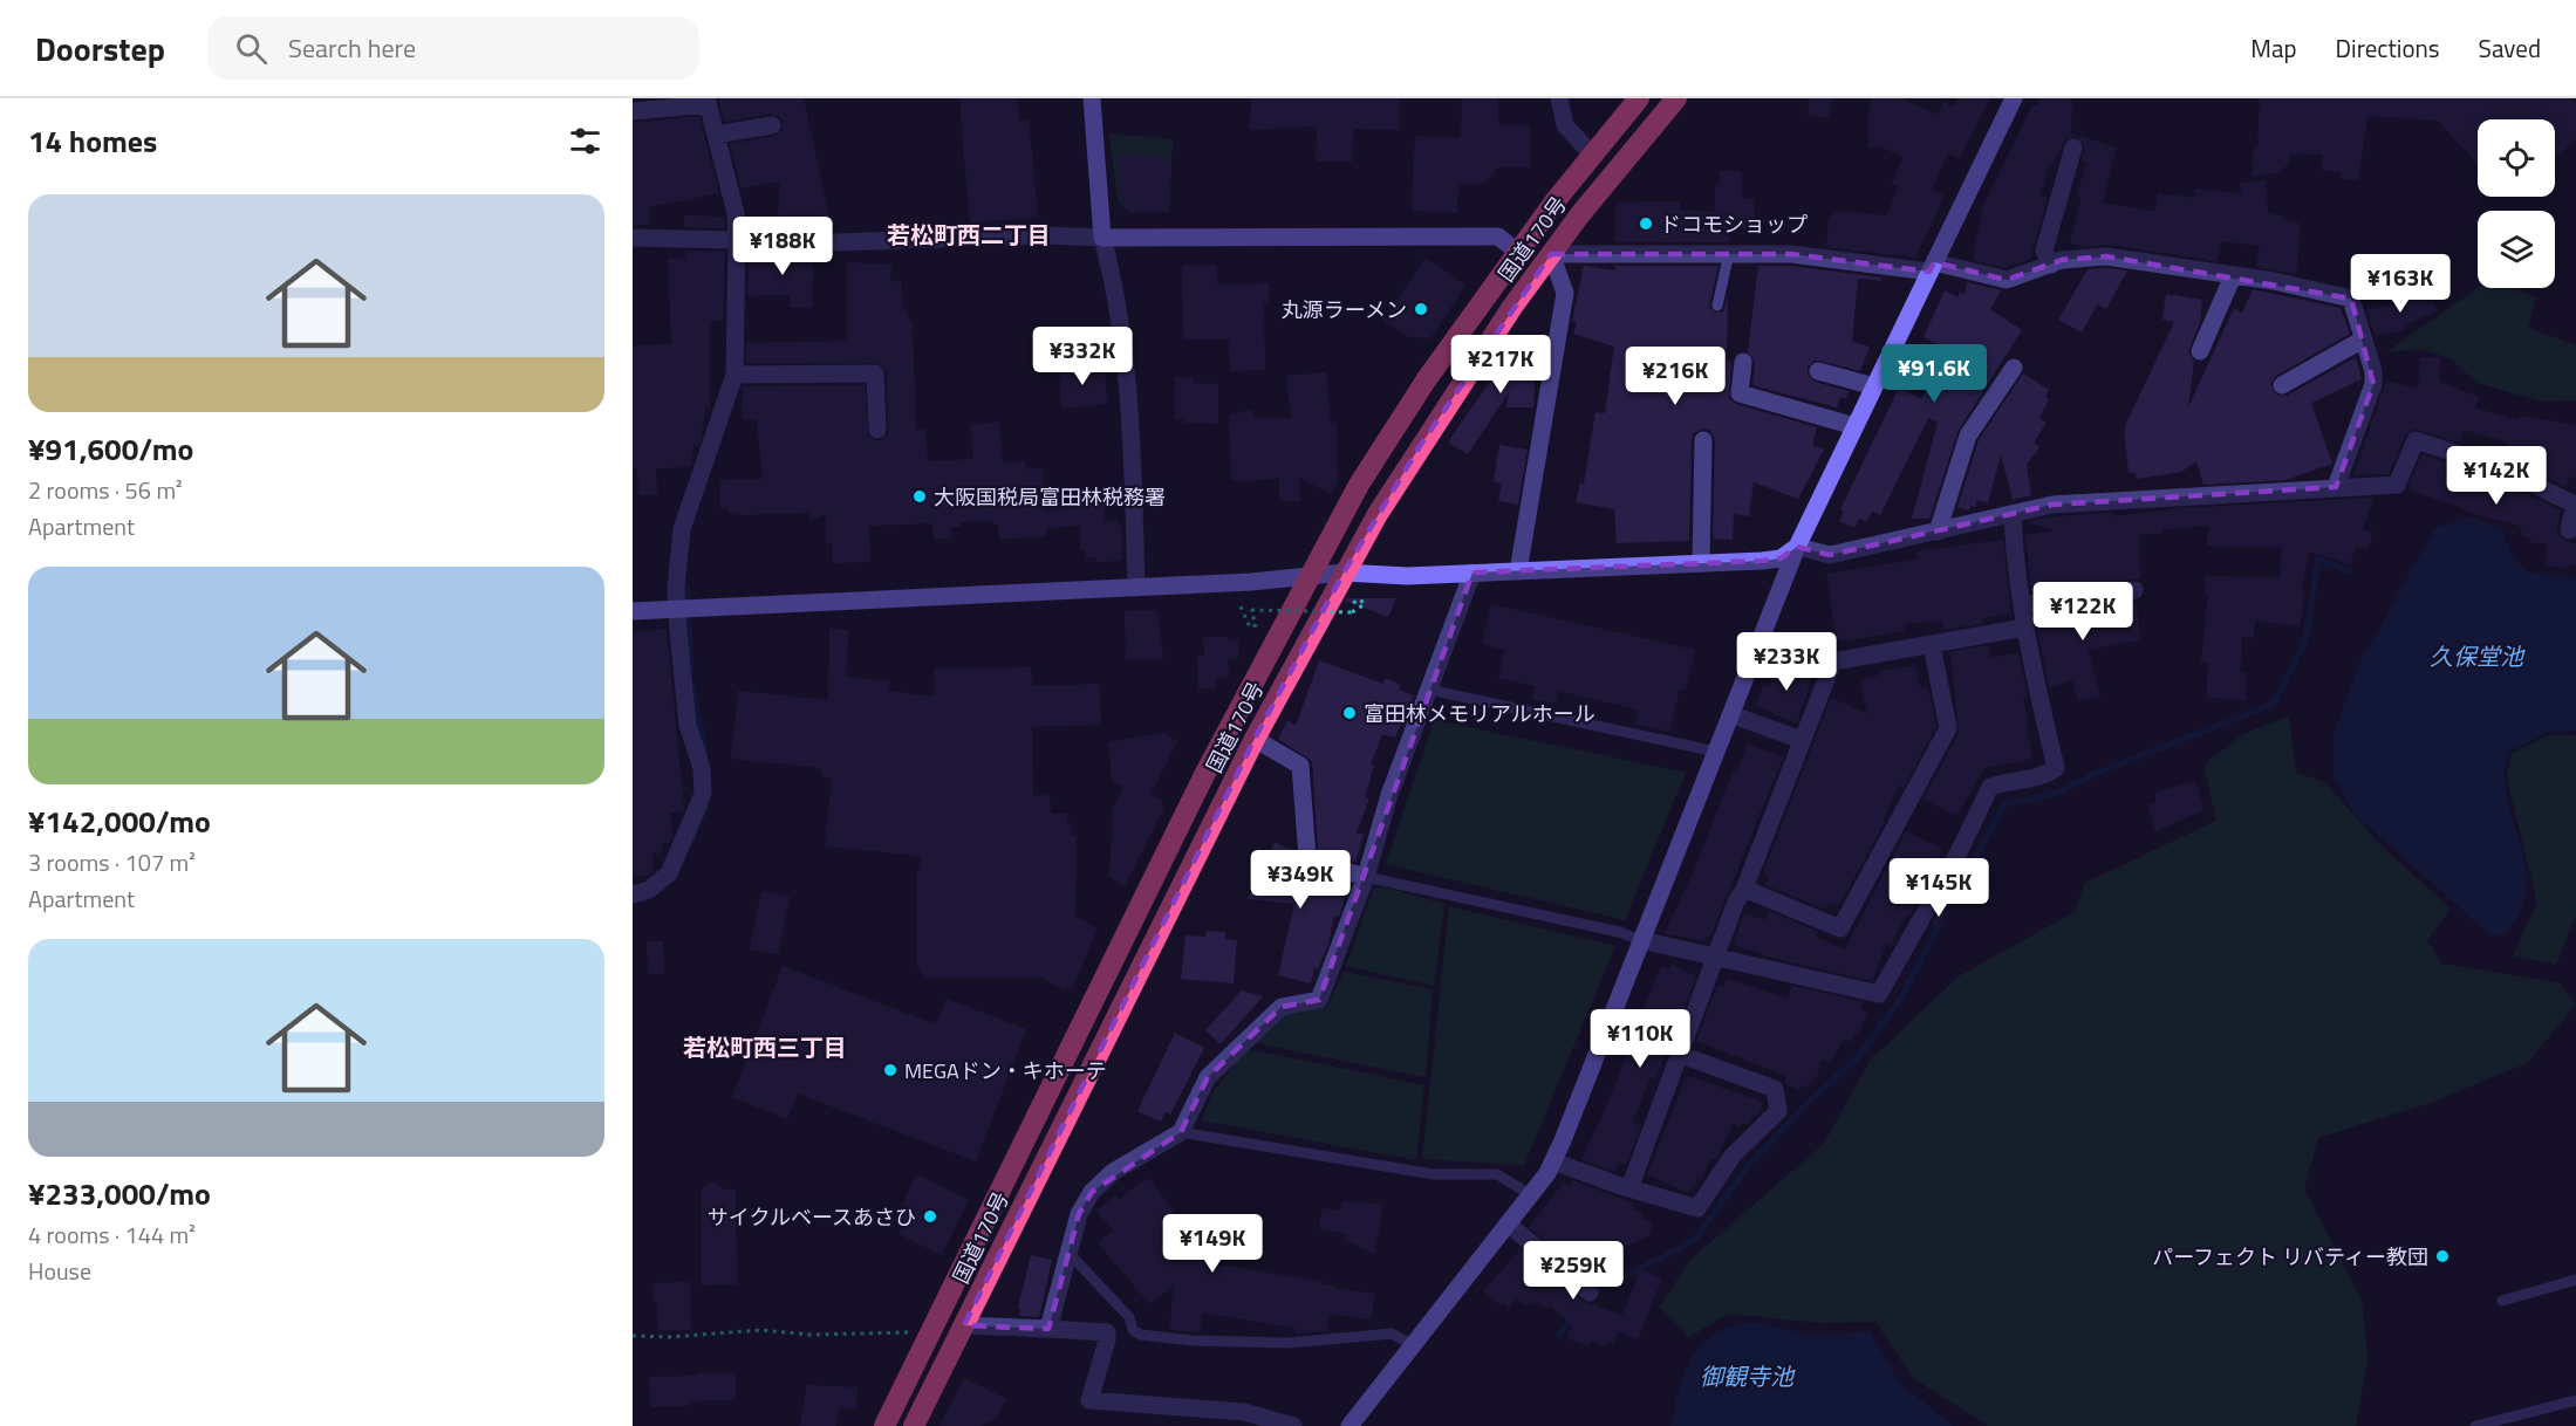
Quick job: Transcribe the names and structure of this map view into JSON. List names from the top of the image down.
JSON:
{
  "streets": {
    "highway": ["国道170号"]
  },
  "districts": ["若松町西二丁目", "若松町西三丁目"],
  "water": ["久保堂池", "御観寺池"],
  "places": [
    "ドコモショップ",
    "丸源ラーメン",
    "大阪国税局富田林税務署",
    "富田林メモリアルホール",
    "MEGAドン・キホーテ",
    "サイクルベースあさひ",
    "パーフェクト リバティー教団"
  ],
  "page": {
    "header": "Doorstep",
    "search": "Search here",
    "nav": ["Map", "Directions", "Saved"],
    "heading": "14 homes",
    "list": [
      {
        "name": "¥91,600/mo",
        "note": "2 rooms · 56 m² · Apartment"
      },
      {
        "name": "¥142,000/mo",
        "note": "3 rooms · 107 m² · Apartment"
      },
      {
        "name": "¥233,000/mo",
        "note": "4 rooms · 144 m² · House"
      }
    ],
    "price": [
      "¥188K",
      "¥163K",
      "¥332K",
      "¥217K",
      "¥91.6K",
      "¥216K",
      "¥142K",
      "¥122K",
      "¥233K",
      "¥349K",
      "¥145K",
      "¥110K",
      "¥149K",
      "¥259K"
    ]
  }
}
